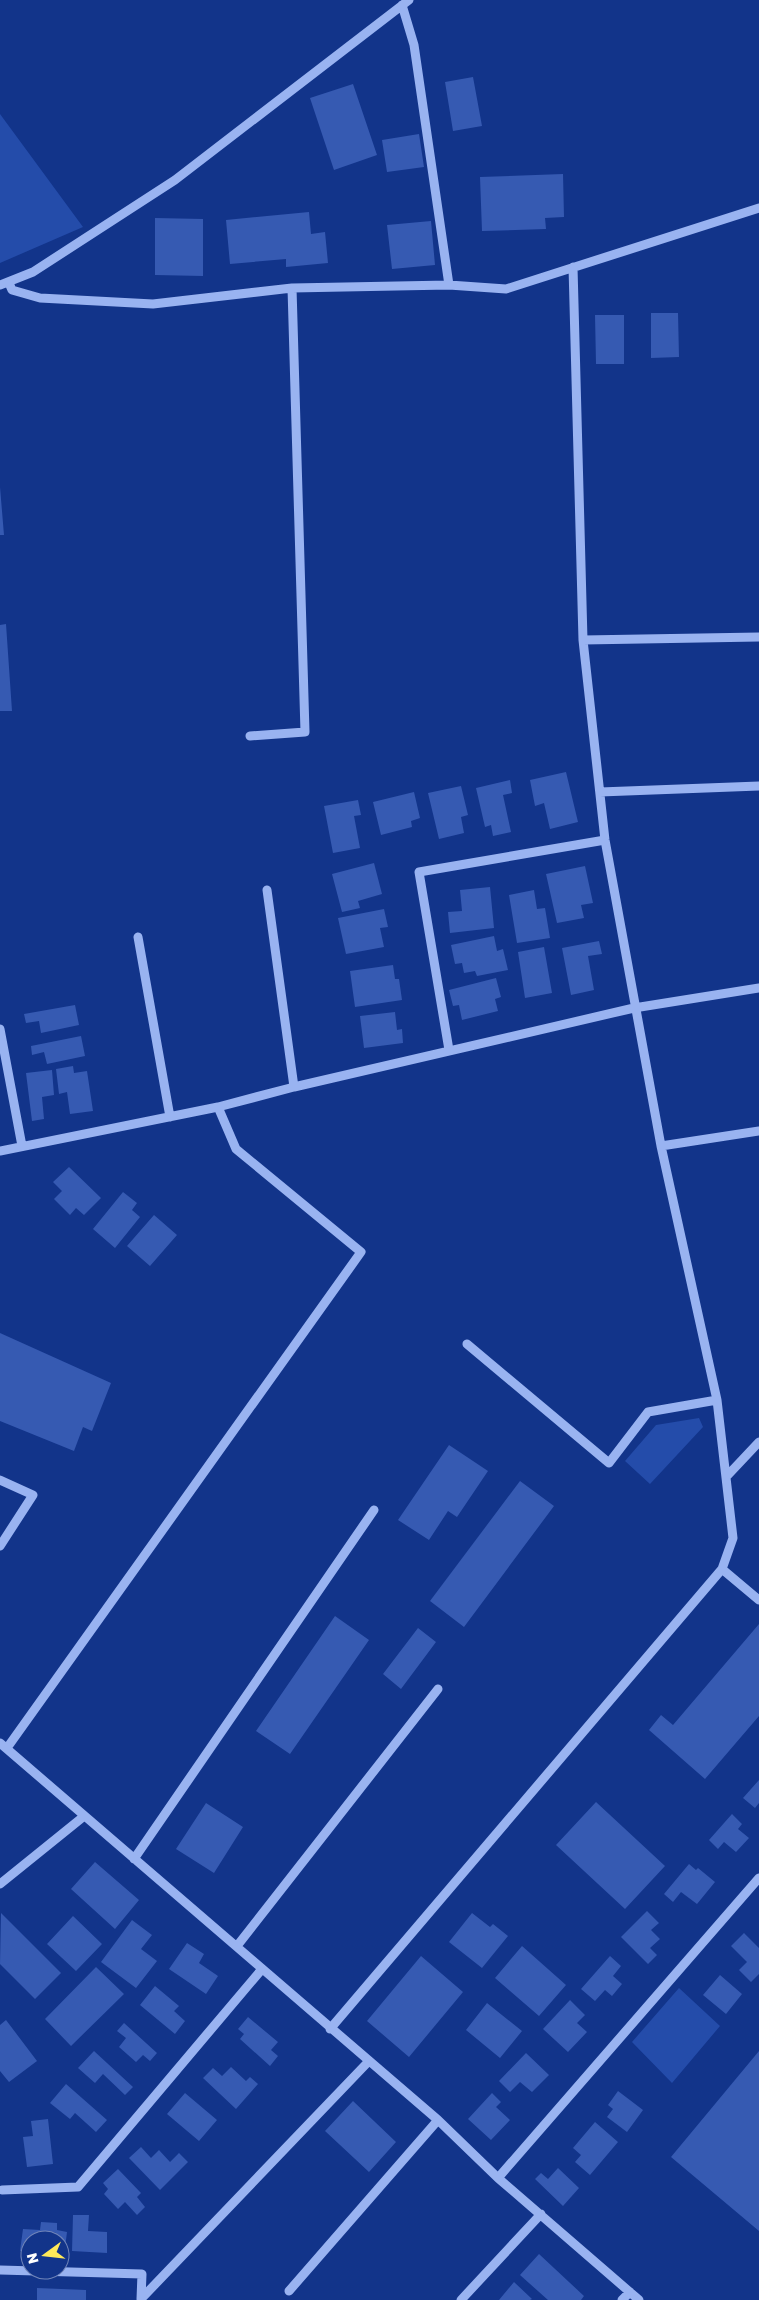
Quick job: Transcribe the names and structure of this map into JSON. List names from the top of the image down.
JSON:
{
  "north": "left"
}
